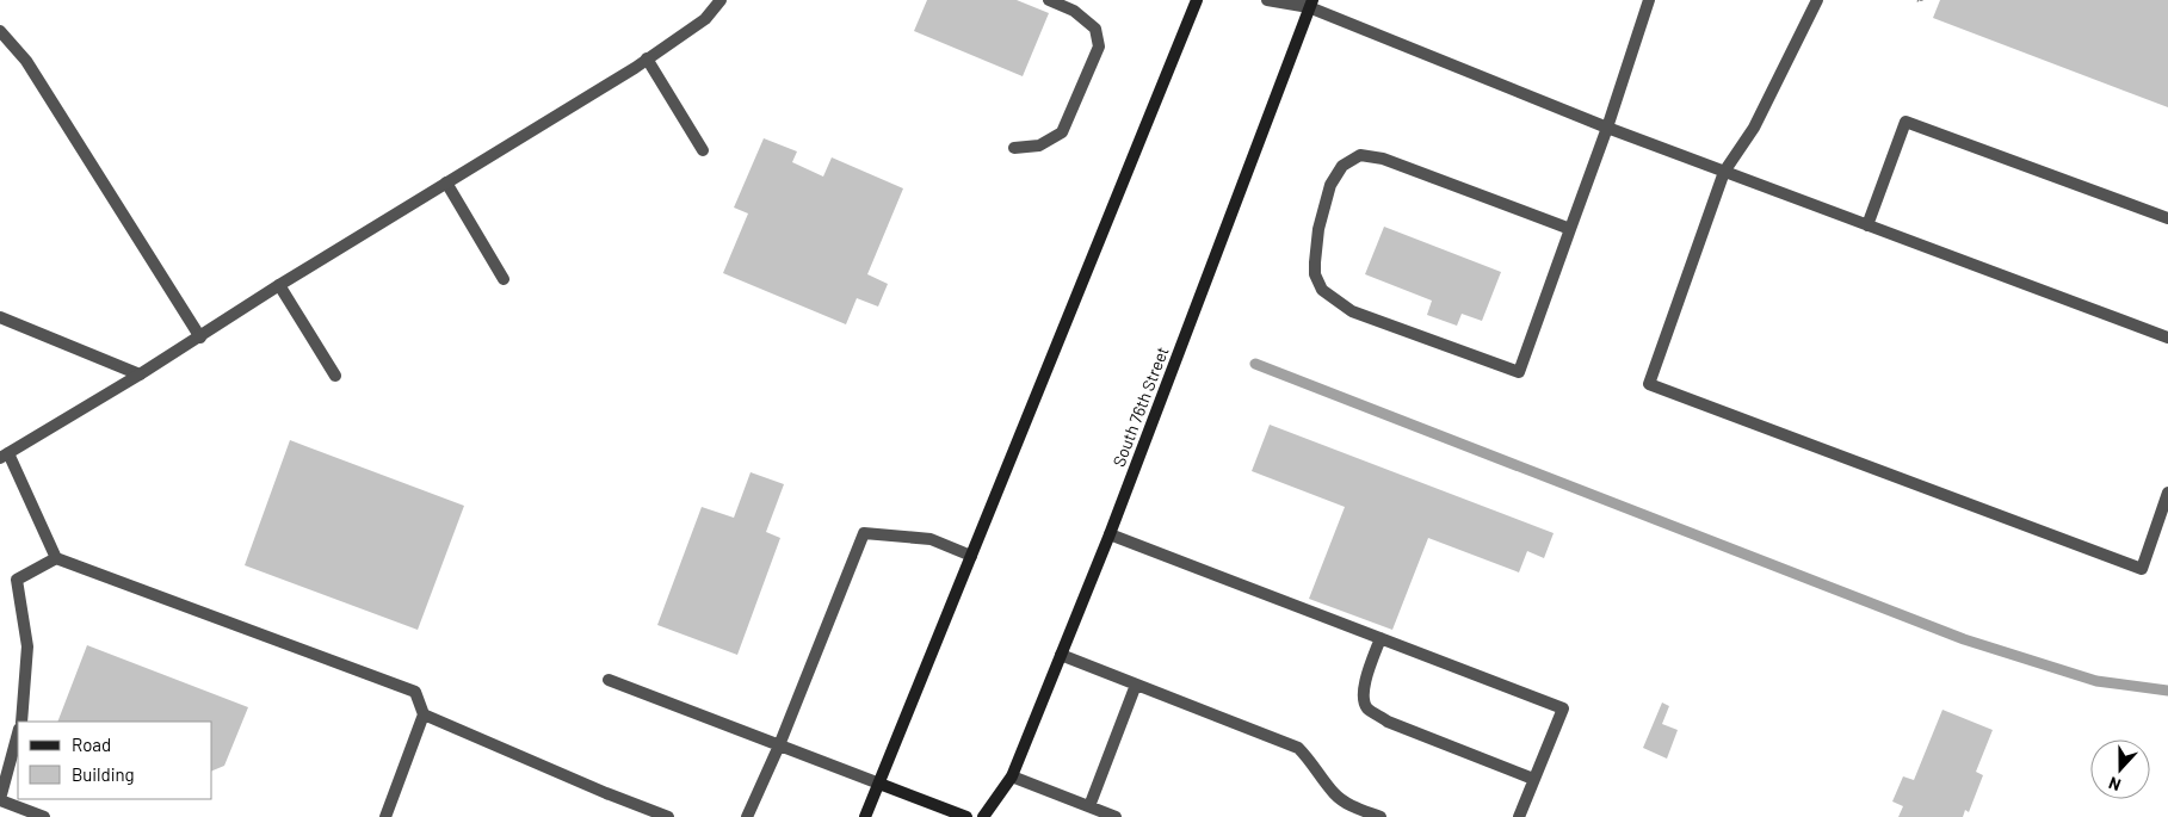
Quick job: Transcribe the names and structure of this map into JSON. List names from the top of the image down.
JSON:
{
  "streets": {
    "main road": ["South 76th Street"]
  },
  "legend": ["Road", "Building"],
  "north": "bottom"
}
